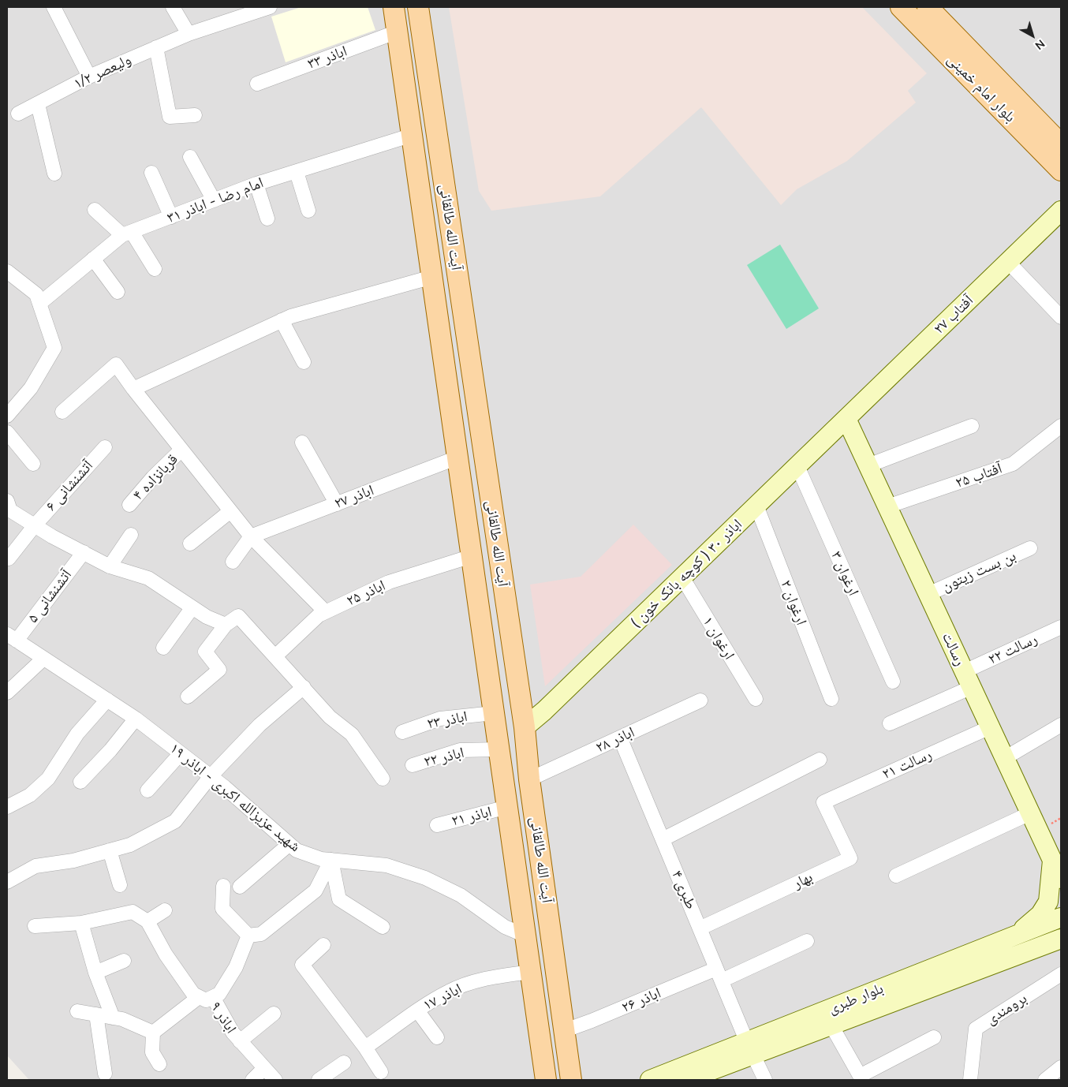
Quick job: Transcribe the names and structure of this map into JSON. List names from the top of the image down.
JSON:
{
  "streets": {
    "main road": [
      "بلوار امام خمینی",
      "آیت الله طالقانی",
      "آفتاب ۲۷",
      "اباذر ۳۰ ( کوچه بانک خون )",
      "رسالت",
      "بلوار طبری"
    ],
    "street": [
      "اباذر ۳۳",
      "ولیعصر ۱/۲",
      "امام رضا - اباذر ۳۱",
      "آفتاب ۲۵",
      "قربانزاده ۴",
      "آتشنشانی ۶",
      "اباذر ۲۷",
      "بن بست زیتون",
      "ارغوان ۳",
      "اباذر ۲۵",
      "آتشنشانی ۵",
      "ارغوان ۲",
      "ارغوان ۱",
      "رسالت ۲۲",
      "اباذر ۲۳",
      "اباذر ۲۸",
      "اباذر ۲۲",
      "رسالت ۲۱",
      "شهید عزیزالله اکبری - اباذر ۱۹",
      "اباذر ۲۱",
      "بهار",
      "طبری ۴",
      "اباذر ۱۷",
      "اباذر ۲۶",
      "برومندی",
      "اباذر ۹"
    ]
  },
  "crossings": [
    ["اباذر ۳۳", "آیت الله طالقانی"],
    ["امام رضا - اباذر ۳۱", "آیت الله طالقانی"],
    ["آیت الله طالقانی", "اباذر ۲۷"],
    ["آیت الله طالقانی", "اباذر ۳۰ ( کوچه بانک خون )"],
    ["آیت الله طالقانی", "اباذر ۲۵"],
    ["آیت الله طالقانی", "اباذر ۲۳"],
    ["آیت الله طالقانی", "اباذر ۲۸"],
    ["آیت الله طالقانی", "اباذر ۲۲"],
    ["آیت الله طالقانی", "شهید عزیزالله اکبری - اباذر ۱۹"],
    ["آیت الله طالقانی", "اباذر ۲۱"],
    ["آیت الله طالقانی", "اباذر ۱۷"],
    ["آیت الله طالقانی", "اباذر ۲۶"],
    ["آفتاب ۲۷", "اباذر ۳۰ ( کوچه بانک خون )"],
    ["آفتاب ۲۷", "رسالت"],
    ["آفتاب ۲۵", "رسالت"],
    ["بن بست زیتون", "رسالت"],
    ["اباذر ۳۰ ( کوچه بانک خون )", "ارغوان ۳"],
    ["اباذر ۳۰ ( کوچه بانک خون )", "ارغوان ۲"],
    ["اباذر ۳۰ ( کوچه بانک خون )", "ارغوان ۱"],
    ["اباذر ۳۰ ( کوچه بانک خون )", "رسالت"],
    ["آتشنشانی ۵", "شهید عزیزالله اکبری - اباذر ۱۹"],
    ["رسالت", "رسالت ۲۲"],
    ["رسالت", "رسالت ۲۱"],
    ["اباذر ۲۸", "طبری ۴"],
    ["رسالت ۲۱", "بهار"],
    ["بهار", "طبری ۴"],
    ["طبری ۴", "بلوار طبری"],
    ["طبری ۴", "اباذر ۲۶"]
  ],
  "north": "bottom right"
}
